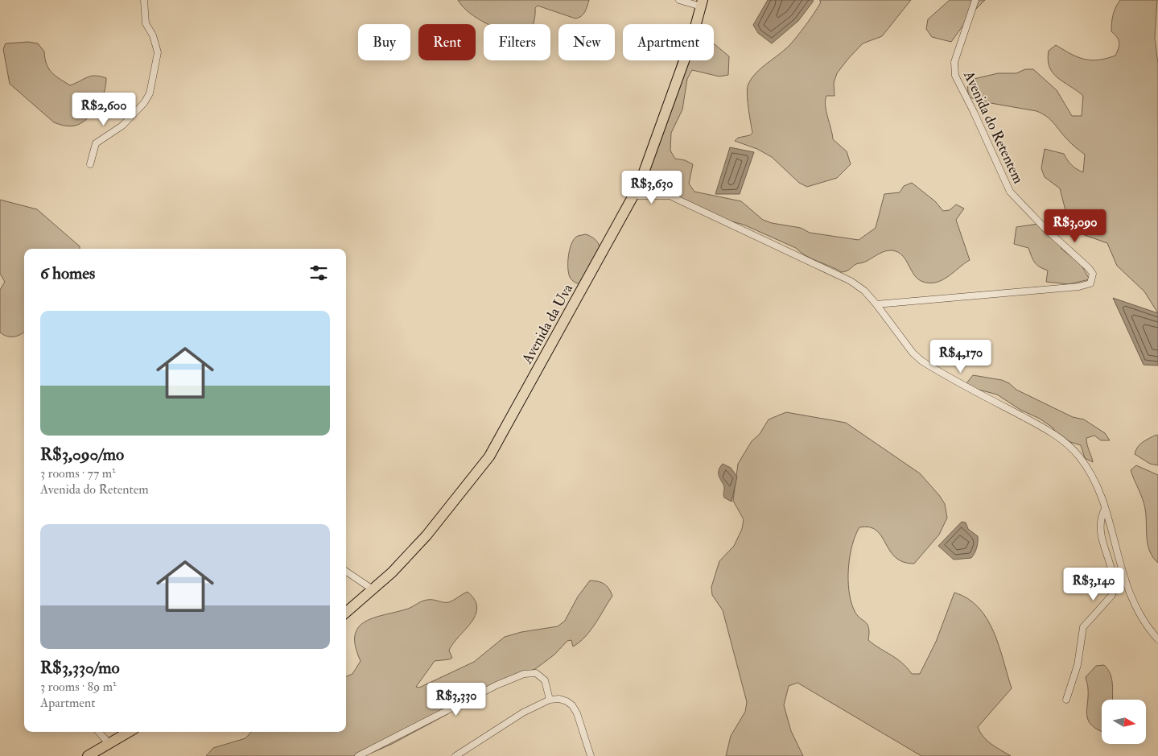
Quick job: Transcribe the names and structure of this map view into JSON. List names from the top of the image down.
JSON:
{
  "streets": {
    "main road": ["Avenida da Uva"],
    "street": ["Avenida do Retentem"]
  },
  "north": "right",
  "page": {
    "chip": [
      "Buy",
      "Rent",
      "Filters",
      "New",
      "Apartment"
    ],
    "price": [
      "R$2,600",
      "R$3,630",
      "R$3,090",
      "R$4,170",
      "R$3,140",
      "R$3,330"
    ],
    "heading": "6 homes",
    "list": [
      {
        "name": "R$3,090/mo",
        "note": "3 rooms · 77 m² · Avenida do Retentem"
      },
      {
        "name": "R$3,330/mo",
        "note": "3 rooms · 89 m² · Apartment"
      }
    ]
  }
}
